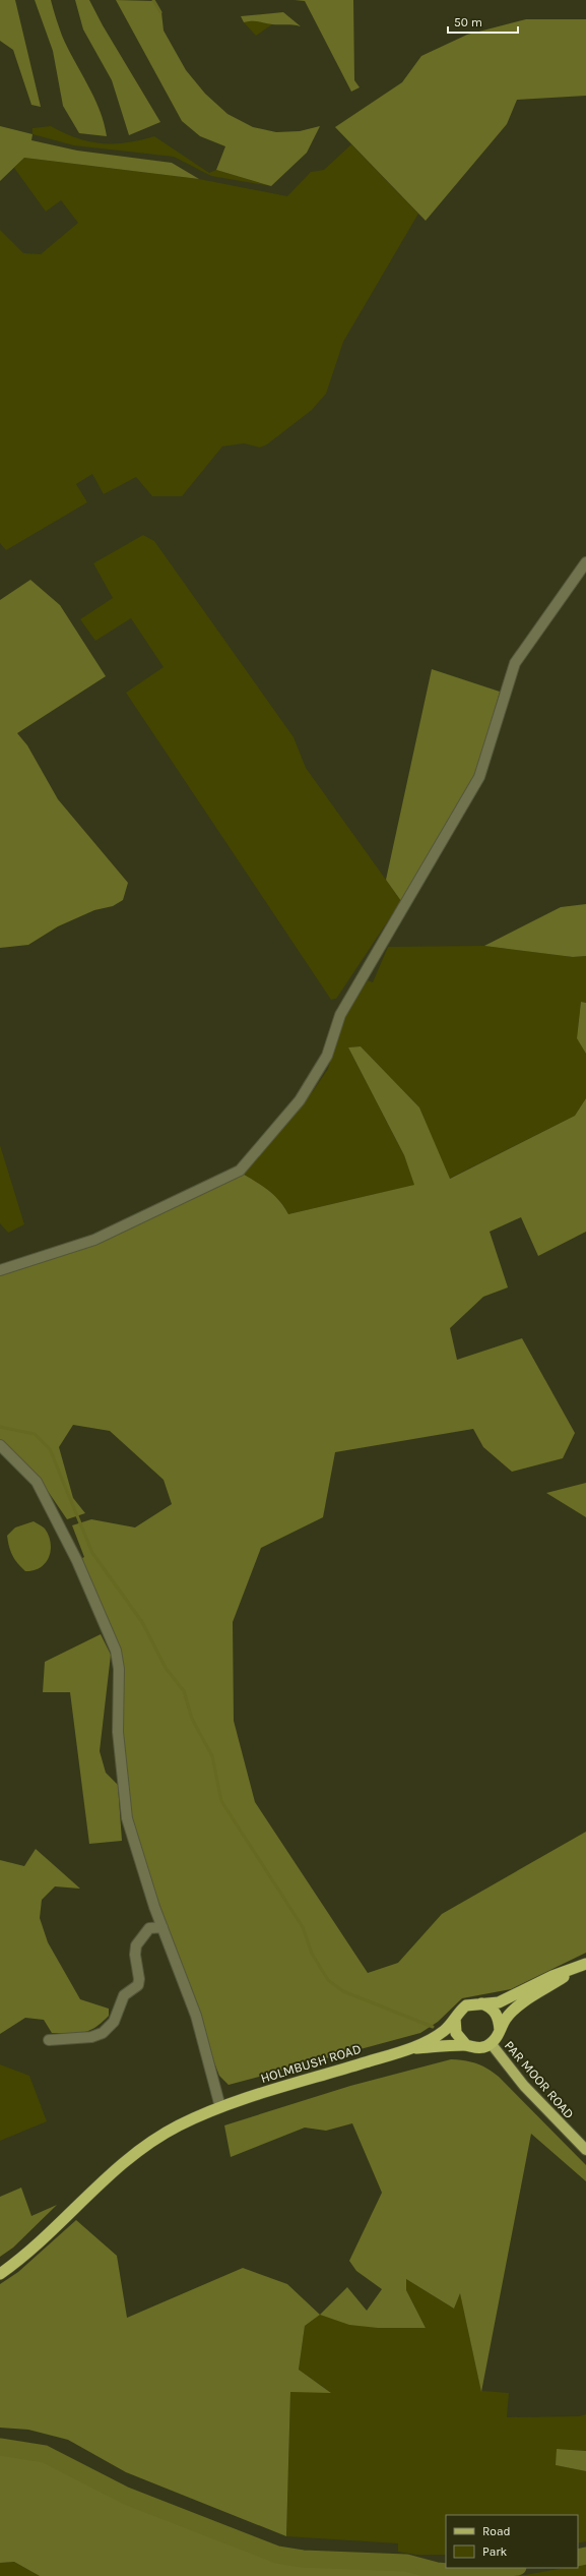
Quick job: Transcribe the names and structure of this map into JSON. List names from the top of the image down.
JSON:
{
  "streets": {
    "highway": ["HOLMBUSH ROAD"],
    "main road": ["PAR MOOR ROAD"]
  },
  "legend": ["Road", "Park"],
  "scale_bar": "50 m"
}
